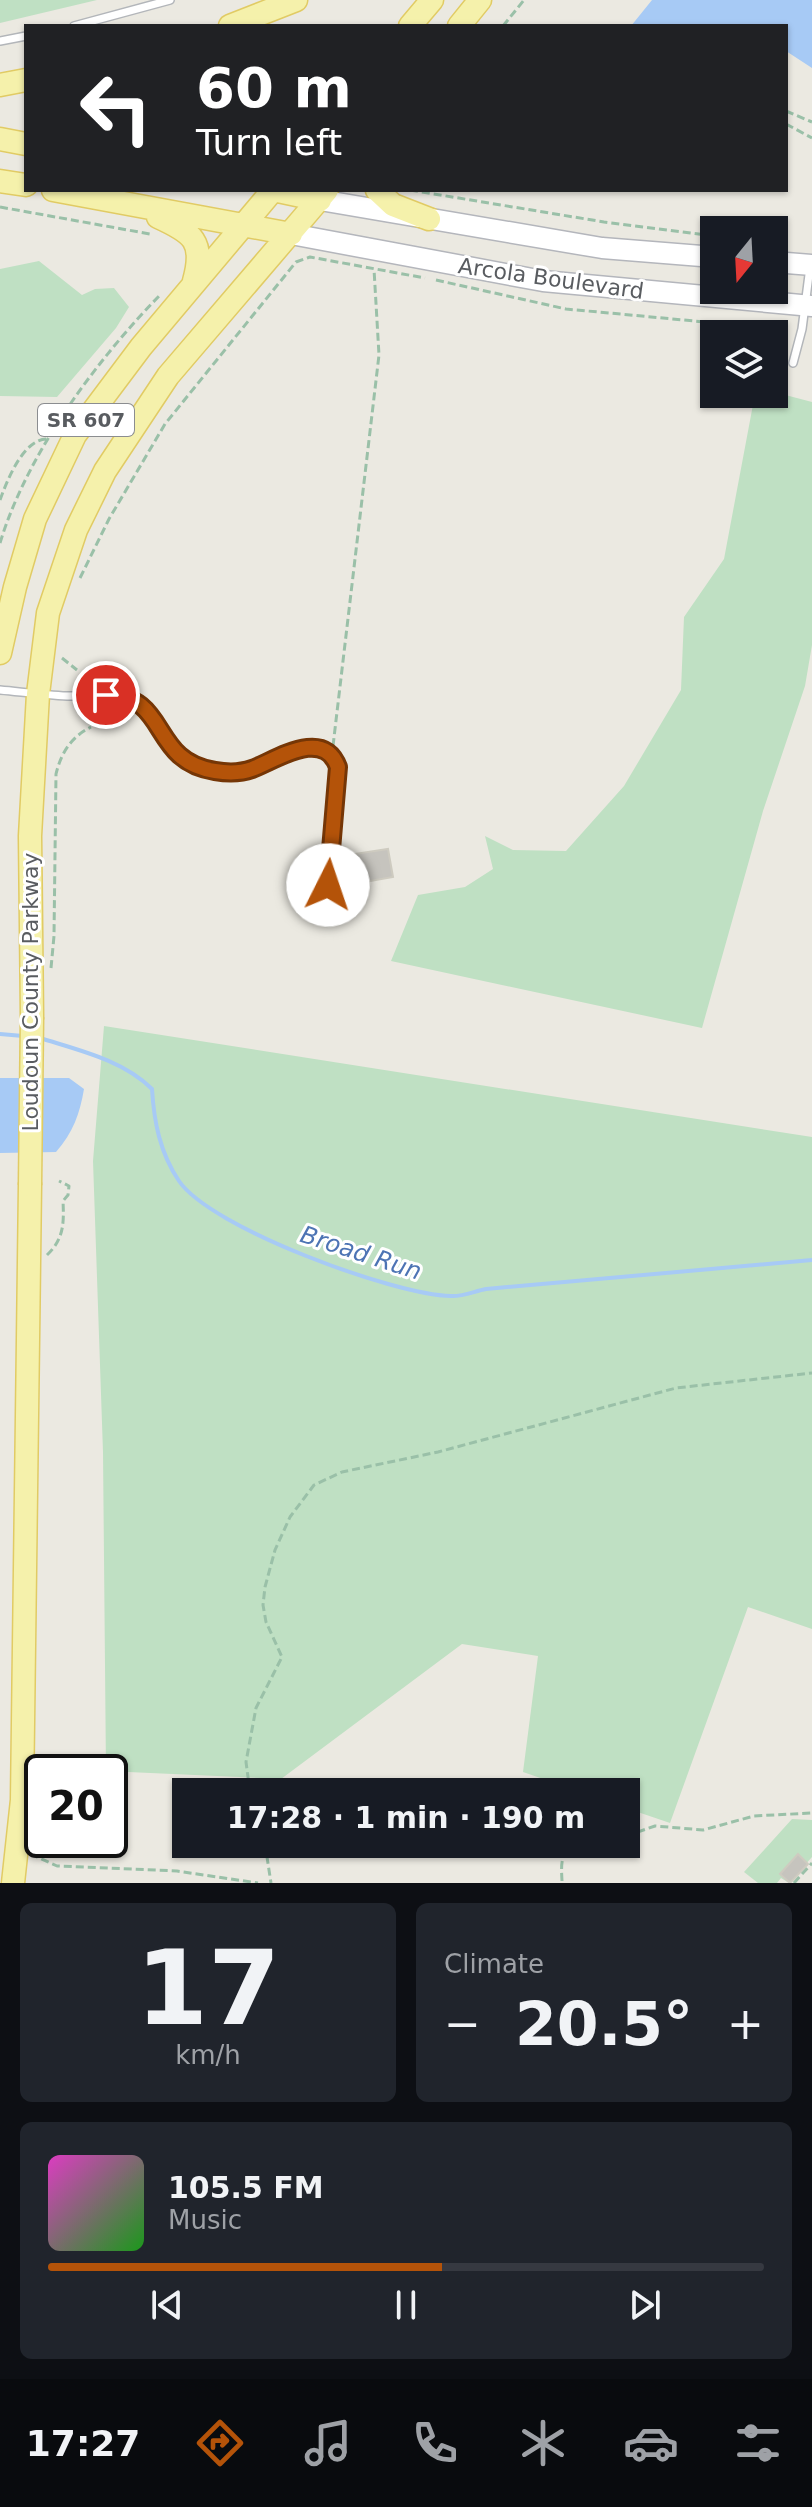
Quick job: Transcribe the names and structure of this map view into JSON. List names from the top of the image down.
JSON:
{
  "streets": {
    "main road": ["Arcola Boulevard", "SR 607", "Loudoun County Parkway"]
  },
  "crossings": [
    ["Arcola Boulevard", "Loudoun County Parkway"]
  ],
  "water": ["Broad Run"],
  "north": "bottom",
  "page": {
    "turn": ["60 m", "Turn left"],
    "limit": "20",
    "trip": "17:28 · 1 min · 190 m",
    "tile": [
      ["17", "km/h"],
      "Climate"
    ],
    "heat": ["−", "20.5°", "+"],
    "song": ["105.5 FM", "Music"],
    "tabs": "17:27"
  }
}
